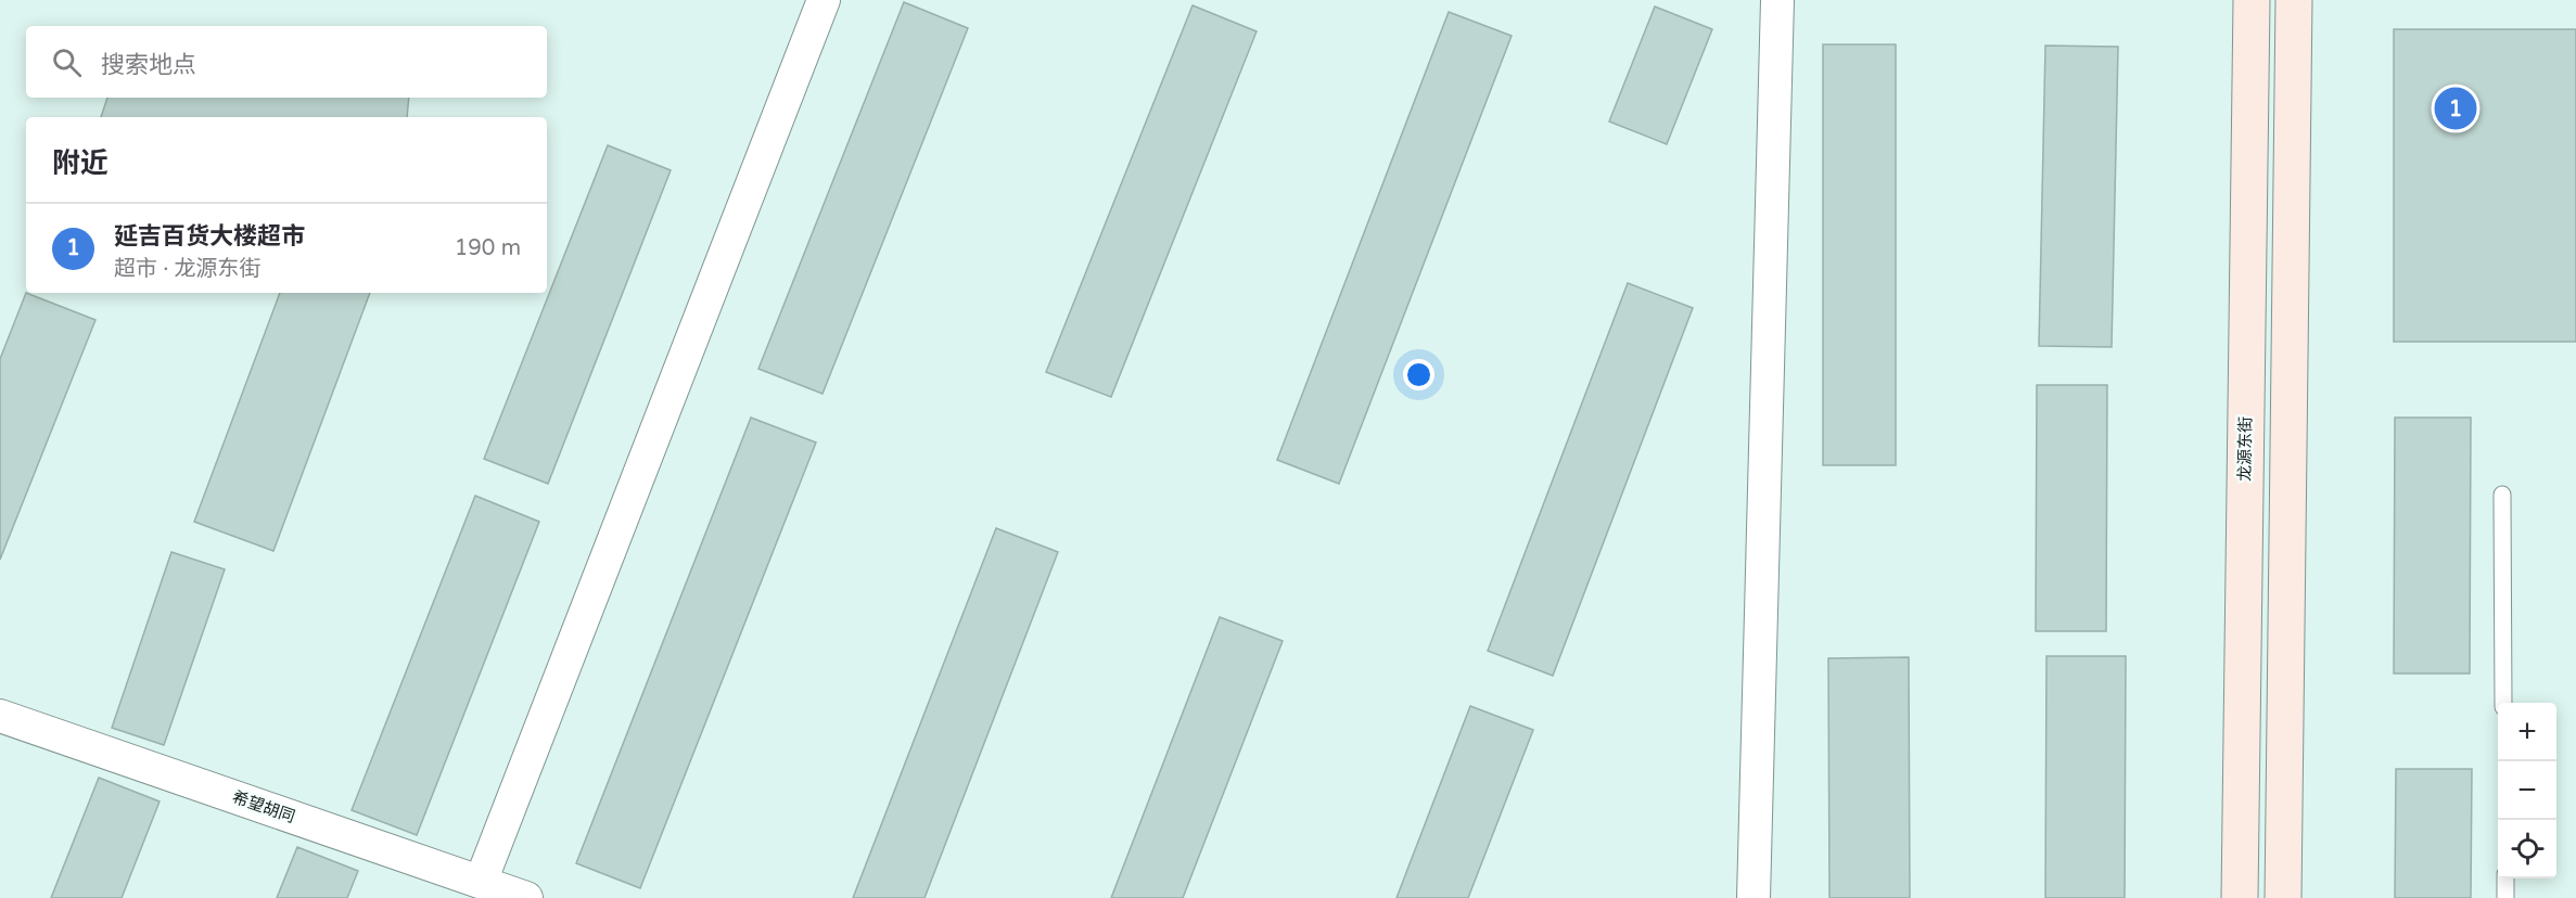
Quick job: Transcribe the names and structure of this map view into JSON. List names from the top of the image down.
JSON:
{
  "streets": {
    "main road": ["龙源东街"],
    "street": ["希望胡同"]
  },
  "page": {
    "search": "搜索地点",
    "pins": "1",
    "heading": "附近",
    "list": [
      {
        "mark": "1",
        "name": "延吉百货大楼超市",
        "note": "超市 · 龙源东街",
        "value": "190 m"
      }
    ],
    "map_buttons": ["+", "−"]
  }
}
